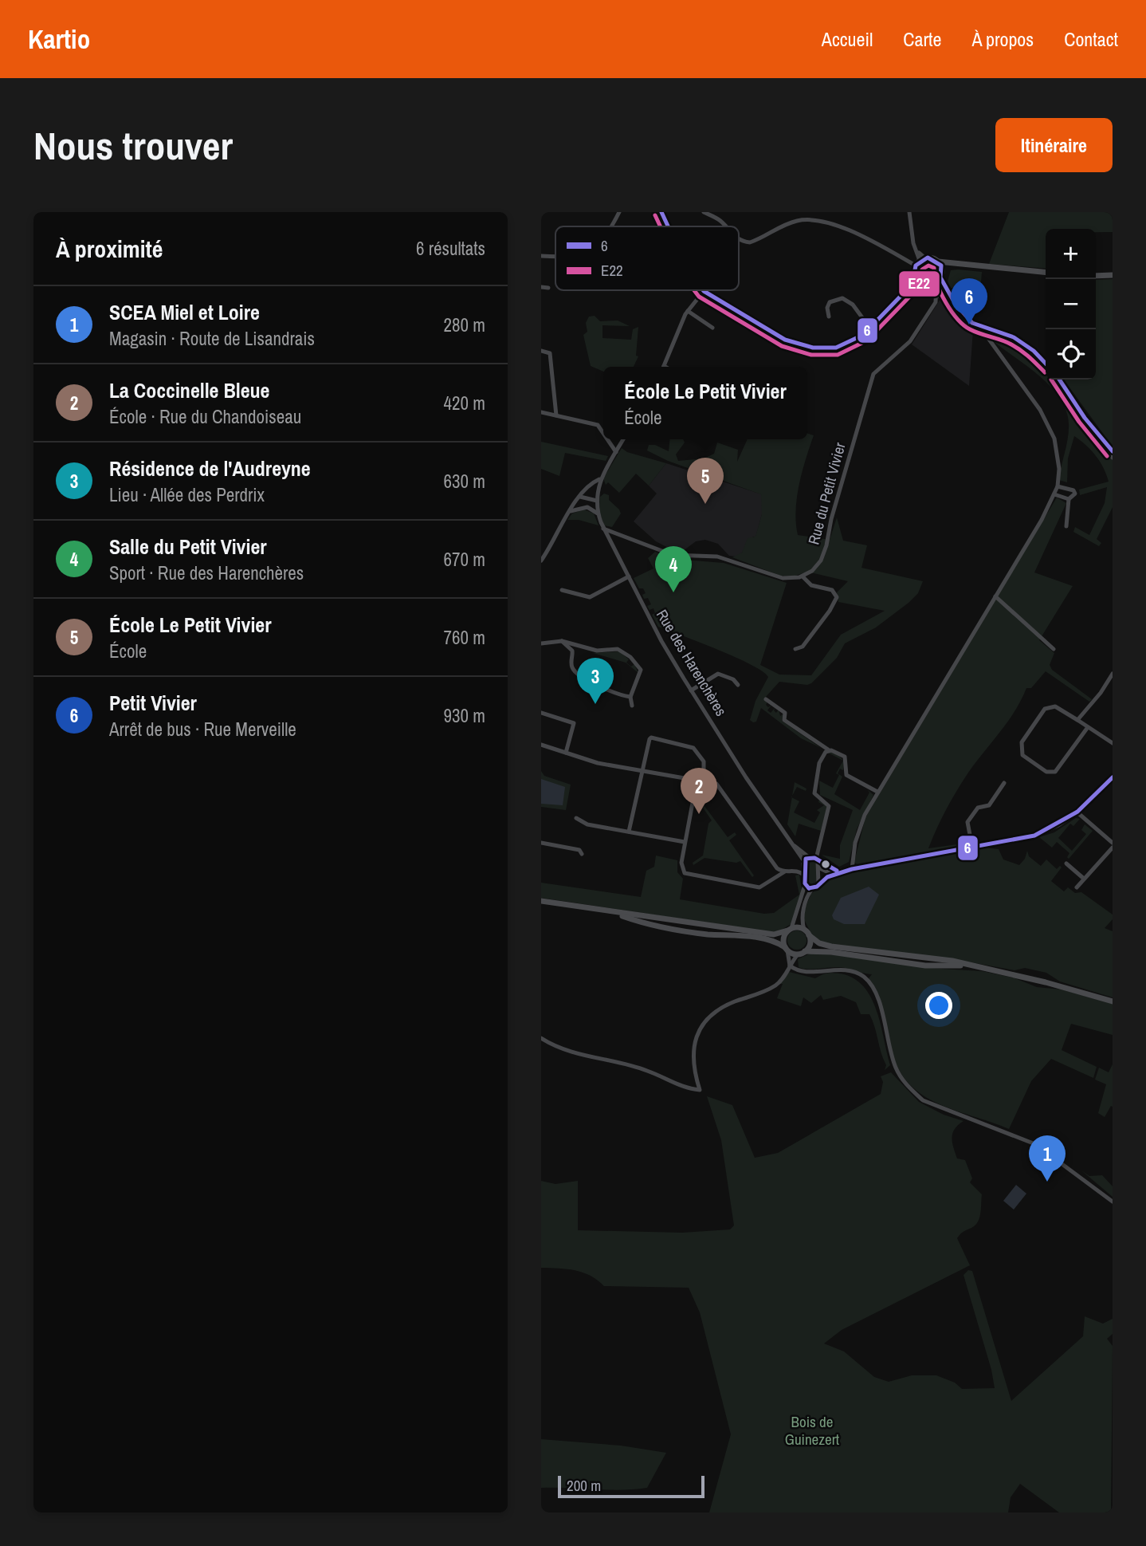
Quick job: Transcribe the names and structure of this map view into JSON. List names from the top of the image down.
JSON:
{
  "streets": {
    "street": ["Rue du Petit Vivier", "Rue des Harenchères"]
  },
  "parks": ["Bois de Guinezert"],
  "lines": ["transit line 6", "transit line E22"],
  "legend": ["6", "E22"],
  "scale_bar": "200 m",
  "page": {
    "header": "Kartio",
    "nav": [
      "Accueil",
      "Carte",
      "À propos",
      "Contact"
    ],
    "buttons": "Itinéraire",
    "title": "Nous trouver",
    "heading": ["À proximité", "6 résultats"],
    "map_buttons": ["+", "−"],
    "pins": [
      "6",
      "5",
      "4",
      "3",
      "2",
      "1"
    ],
    "list": [
      {
        "mark": "1",
        "name": "SCEA Miel et Loire",
        "note": "Magasin · Route de Lisandrais",
        "value": "280 m"
      },
      {
        "mark": "2",
        "name": "La Coccinelle Bleue",
        "note": "École · Rue du Chandoiseau",
        "value": "420 m"
      },
      {
        "mark": "3",
        "name": "Résidence de l'Audreyne",
        "note": "Lieu · Allée des Perdrix",
        "value": "630 m"
      },
      {
        "mark": "4",
        "name": "Salle du Petit Vivier",
        "note": "Sport · Rue des Harenchères",
        "value": "670 m"
      },
      {
        "mark": "5",
        "name": "École Le Petit Vivier",
        "note": "École",
        "value": "760 m"
      },
      {
        "mark": "6",
        "name": "Petit Vivier",
        "note": "Arrêt de bus · Rue Merveille",
        "value": "930 m"
      }
    ],
    "popup": ["École Le Petit Vivier", "École"],
    "scale": "200 m"
  }
}
